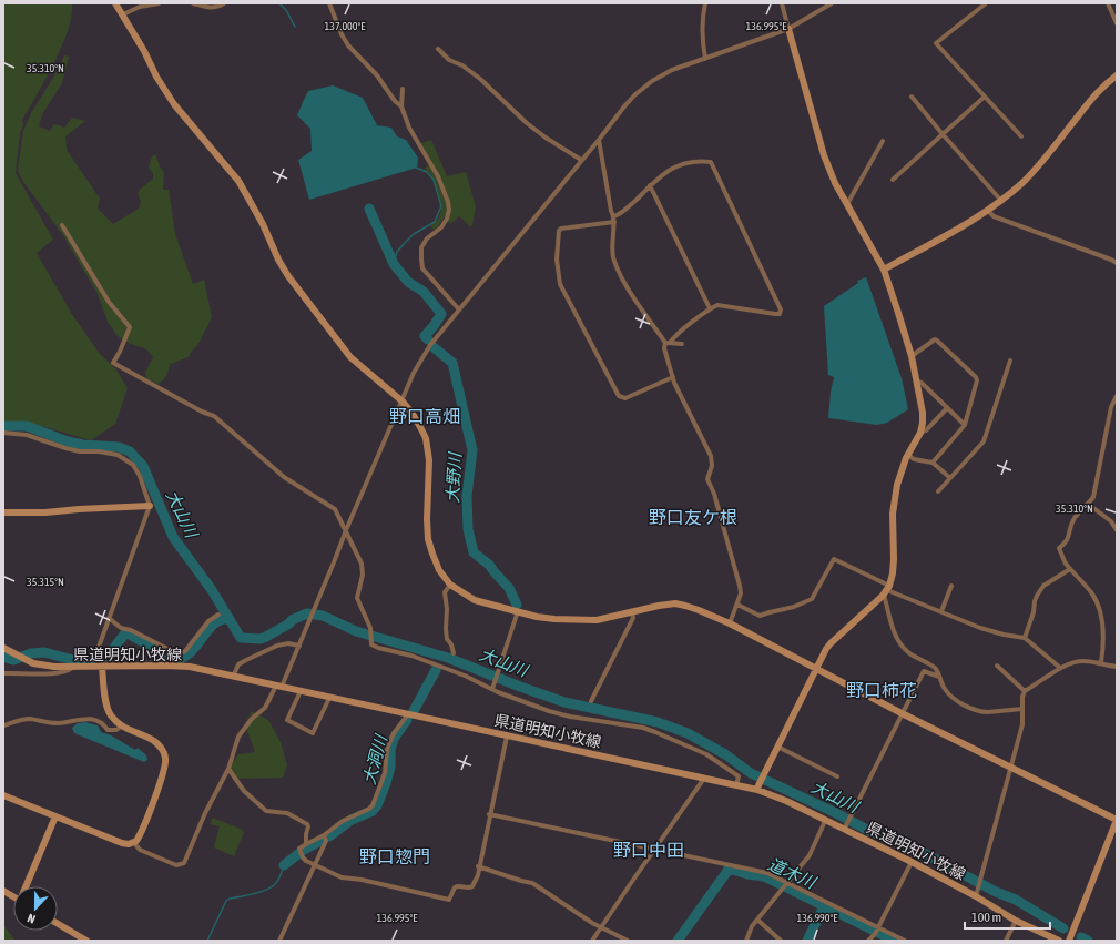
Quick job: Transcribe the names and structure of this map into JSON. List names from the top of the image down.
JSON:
{
  "streets": {
    "street": ["県道明知小牧線"]
  },
  "districts": [
    "野口高畑",
    "野口友ケ根",
    "野口柿花",
    "野口中田",
    "野口惣門"
  ],
  "water": [
    "大野川",
    "大山川",
    "大洞川",
    "道木川"
  ],
  "scale_bar": "100 m",
  "north": "bottom",
  "coordinates": [
    "137.000°E",
    "136.995°E",
    "35.310°N",
    "35.315°N",
    "136.990°E"
  ]
}
